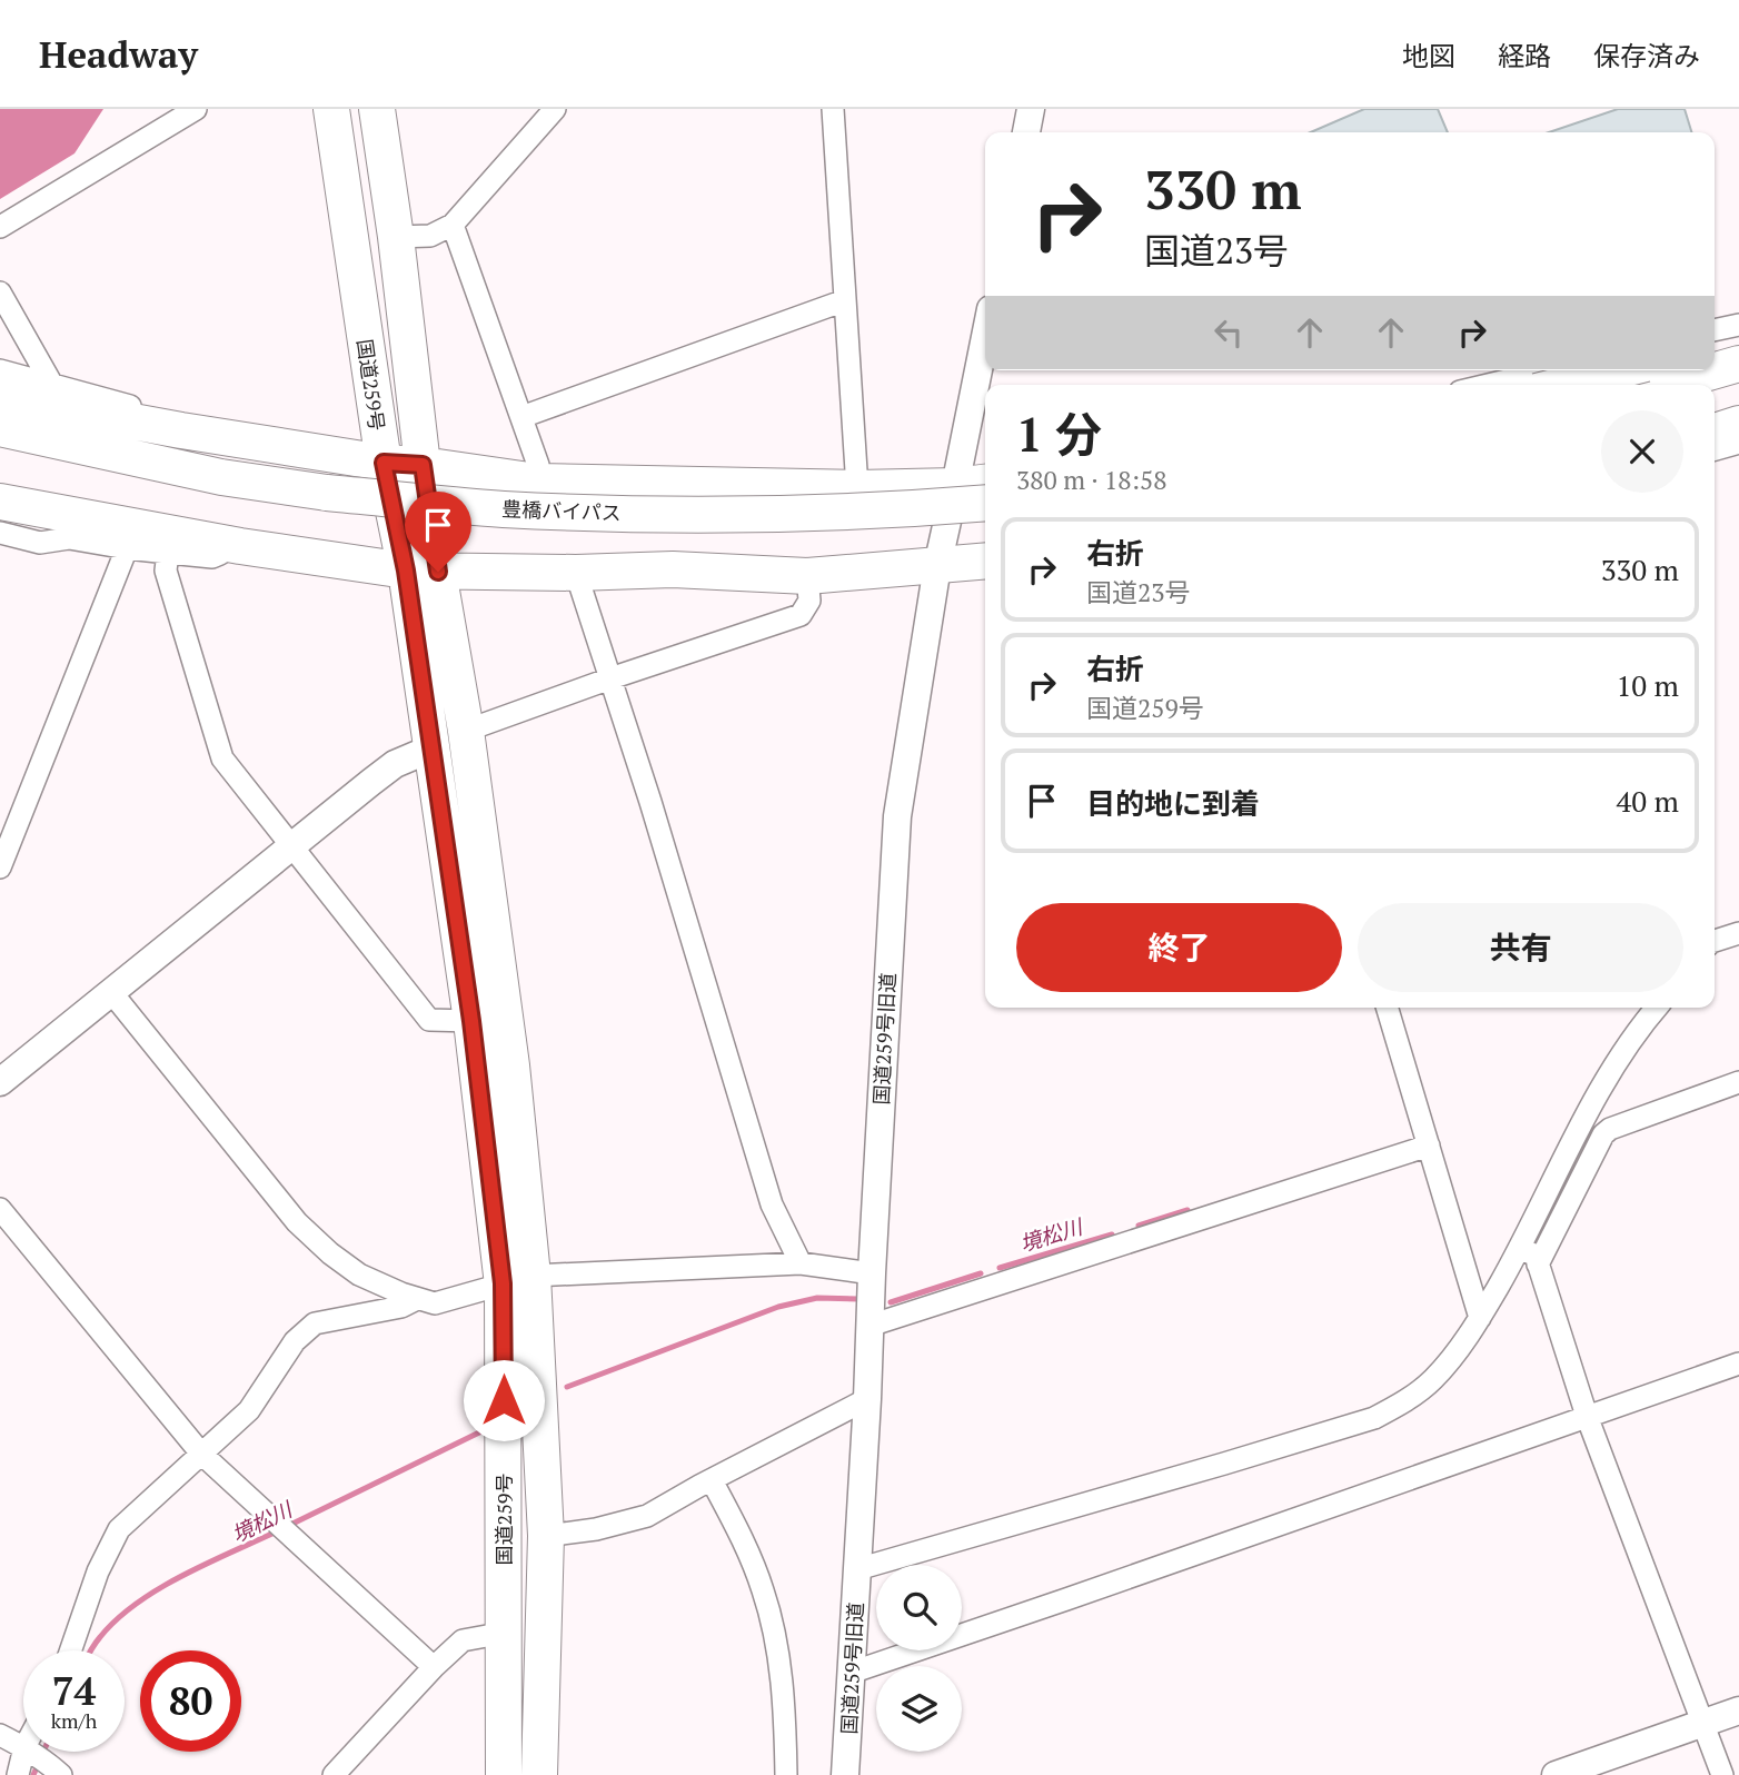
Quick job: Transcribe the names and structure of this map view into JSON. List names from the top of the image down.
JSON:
{
  "streets": {
    "highway": ["国道259号", "豊橋バイパス"],
    "street": ["国道259号旧道"]
  },
  "water": ["境松川"],
  "page": {
    "header": "Headway",
    "nav": ["地図", "経路", "保存済み"],
    "turn": ["330 m", "国道23号"],
    "heading": ["1 分", "380 m · 18:58"],
    "list": [
      {
        "name": "右折",
        "note": "国道23号",
        "value": "330 m"
      },
      {
        "name": "右折",
        "note": "国道259号",
        "value": "10 m"
      },
      {
        "name": "目的地に到着",
        "value": "40 m"
      }
    ],
    "buttons": ["終了", "共有"],
    "speed": "74 km/h",
    "limit": "80"
  }
}
